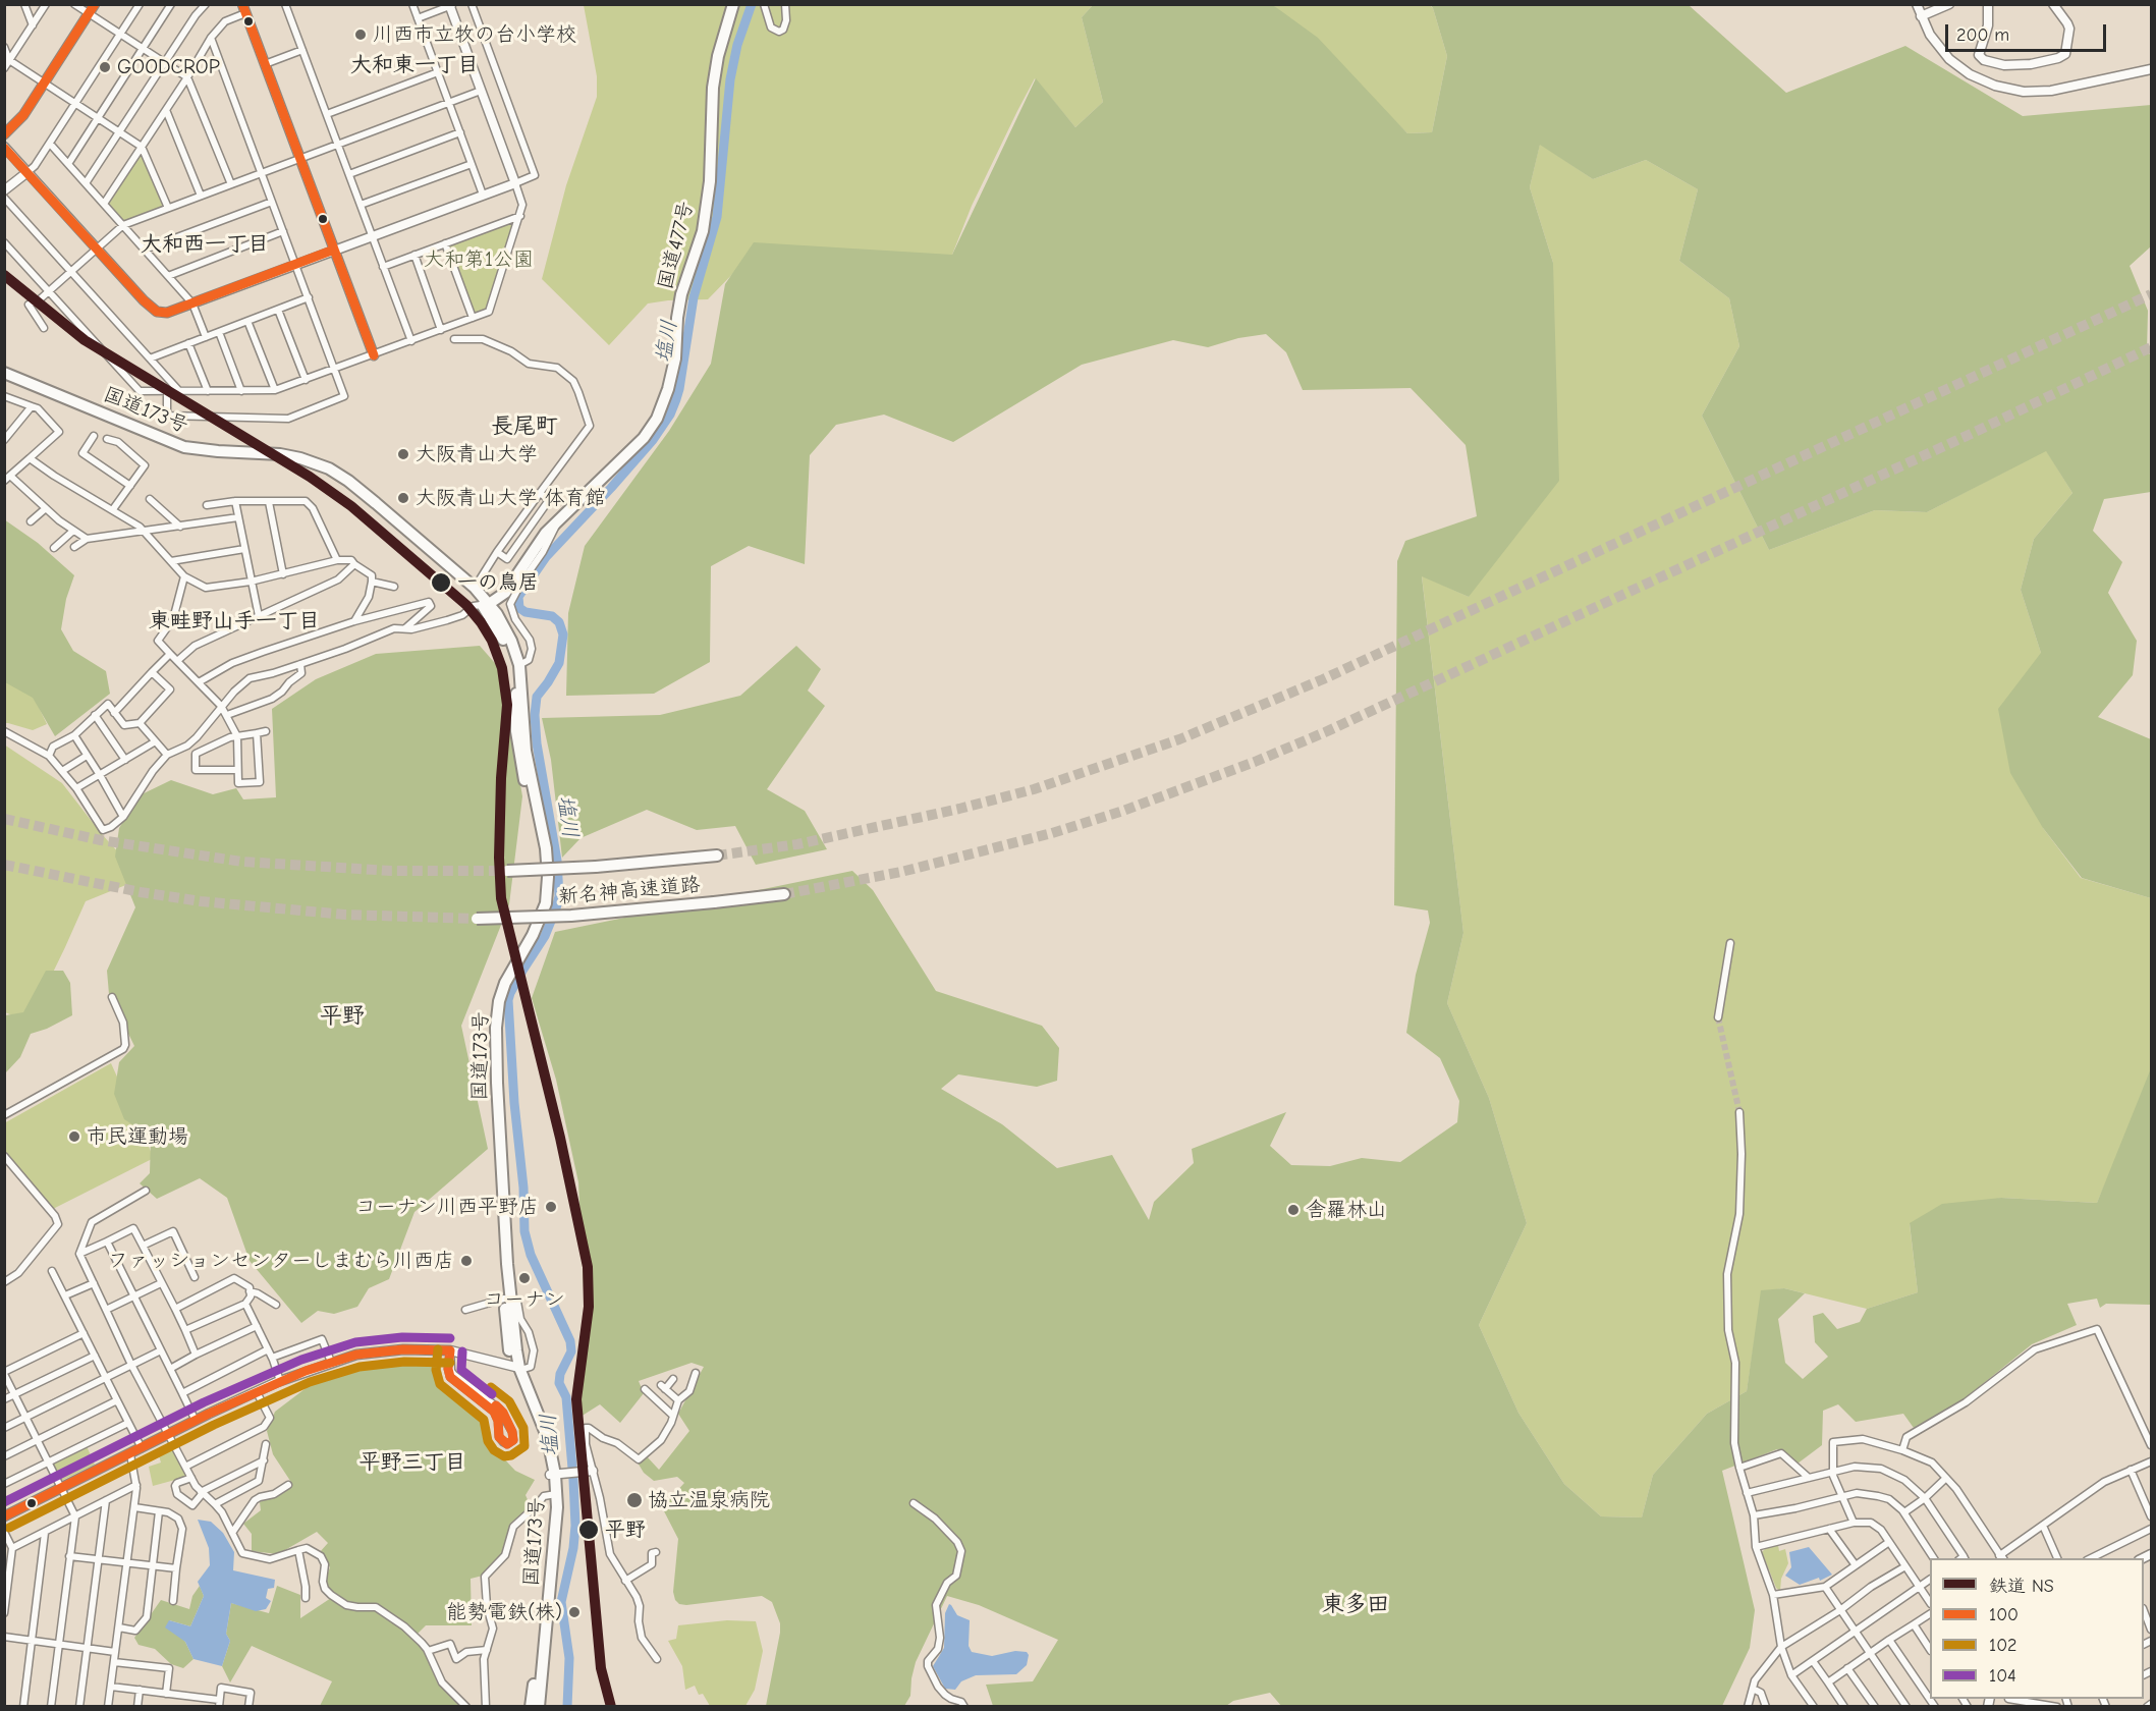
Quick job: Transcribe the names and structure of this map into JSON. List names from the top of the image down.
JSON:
{
  "streets": {
    "highway": ["国道477号", "国道173号", "新名神高速道路"]
  },
  "crossings": [
    ["国道477号", "国道173号"]
  ],
  "districts": [
    "大和東一丁目",
    "大和西一丁目",
    "長尾町",
    "東畦野山手一丁目",
    "平野",
    "平野三丁目",
    "東多田"
  ],
  "water": ["塩川"],
  "parks": ["大和第1公園"],
  "places": [
    "川西市立牧の台小学校",
    "GOODCROP",
    "大阪青山大学",
    "大阪青山大学 体育館",
    "一の鳥居",
    "市民運動場",
    "コーナン川西平野店",
    "舎羅林山",
    "ファッションセンターしまむら川西店",
    "コーナン",
    "協立温泉病院",
    "平野",
    "能勢電鉄(株)"
  ],
  "lines": [
    "transit line 100",
    "rail line NS",
    "transit line 104",
    "transit line 102"
  ],
  "legend": [
    "鉄道 NS",
    "100",
    "102",
    "104"
  ],
  "scale_bar": "200 m"
}
